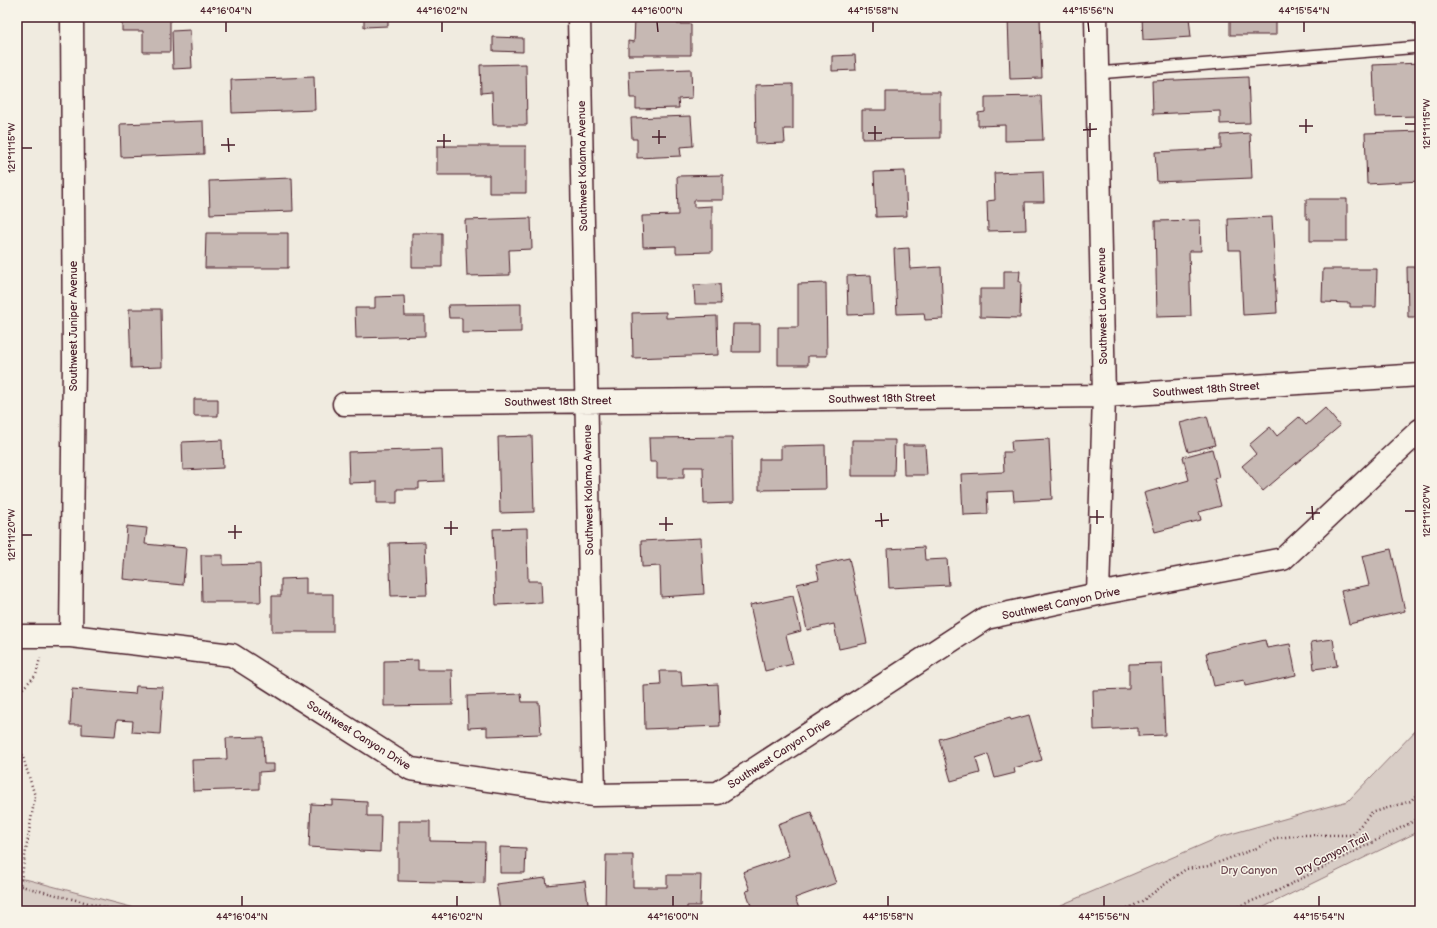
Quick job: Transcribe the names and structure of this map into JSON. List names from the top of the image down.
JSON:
{
  "streets": {
    "street": [
      "Southwest Kalama Avenue",
      "Southwest Lava Avenue",
      "Southwest Juniper Avenue",
      "Southwest 18th Street",
      "Southwest Canyon Drive"
    ],
    "path": ["Dry Canyon Trail"]
  },
  "crossings": [
    ["Southwest Kalama Avenue", "Southwest 18th Street"],
    ["Southwest Kalama Avenue", "Southwest Canyon Drive"],
    ["Southwest Lava Avenue", "Southwest 18th Street"],
    ["Southwest Lava Avenue", "Southwest Canyon Drive"],
    ["Southwest Juniper Avenue", "Southwest Canyon Drive"]
  ],
  "parks": ["Dry Canyon"],
  "coordinates": [
    "44°16'04\"N",
    "44°16'02\"N",
    "44°16'00\"N",
    "44°15'58\"N",
    "44°15'56\"N",
    "44°15'54\"N",
    "121°11'15\"W",
    "121°11'20\"W"
  ]
}
